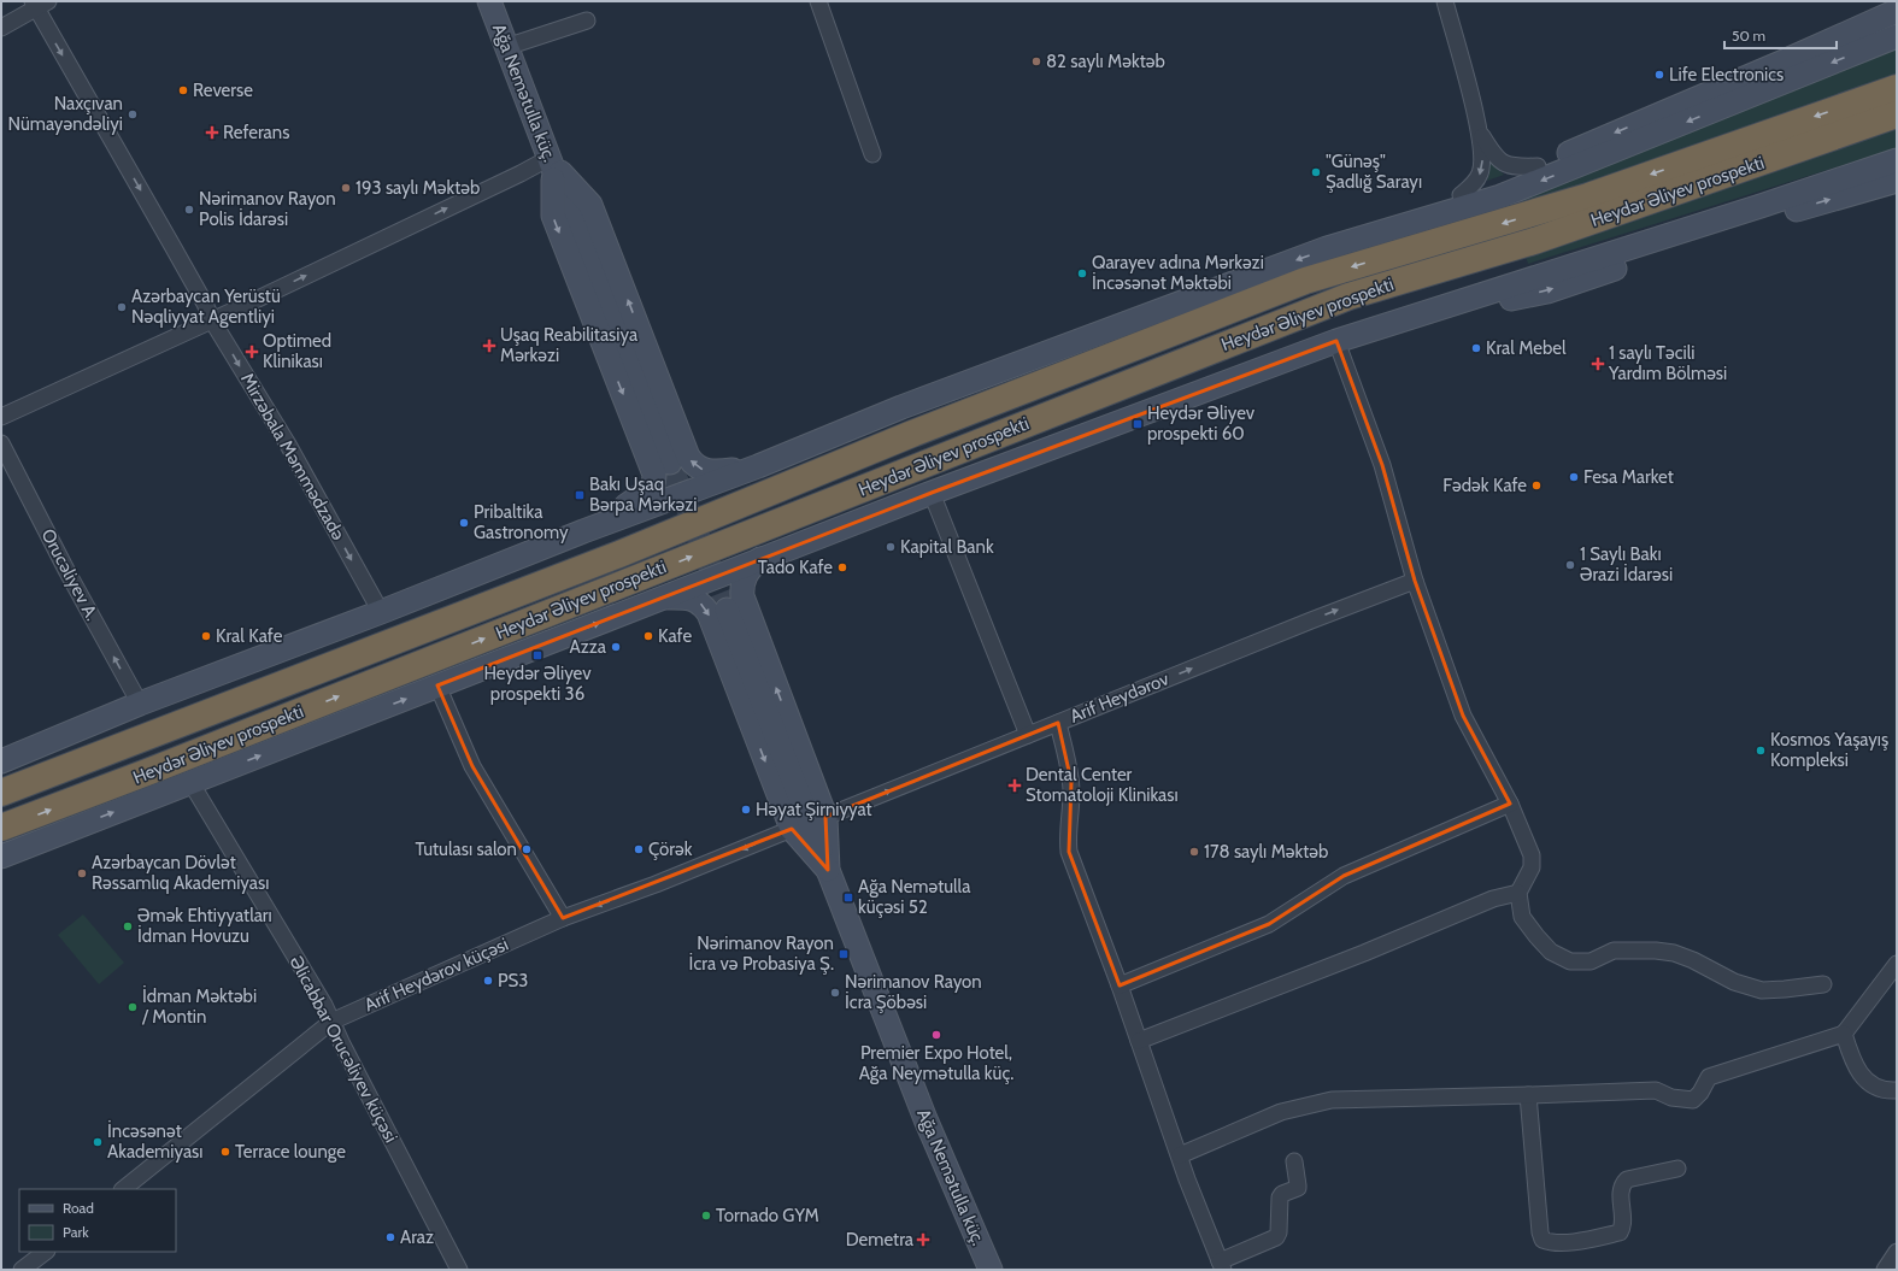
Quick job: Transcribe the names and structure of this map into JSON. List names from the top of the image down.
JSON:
{
  "streets": {
    "highway": ["Heydər Əliyev prospekti"],
    "main road": ["Ağa Nemətulla küç."],
    "street": [
      "Mirzəbala Məmmədzadə",
      "Orucəliyev A.",
      "Arif Heydərov",
      "Arif Heydərov küçəsi",
      "Əlicabbar Orucəliyev küçəsi"
    ]
  },
  "crossings": [
    ["Ağa Nemətulla küç.", "Arif Heydərov"],
    ["Ağa Nemətulla küç.", "Arif Heydərov küçəsi"],
    ["Arif Heydərov küçəsi", "Əlicabbar Orucəliyev küçəsi"]
  ],
  "one_way": ["Mirzəbala Məmmədzadə", "Orucəliyev A.", "Arif Heydərov"],
  "places": {
    "other": [
      "82 saylı Məktəb",
      "Life Electronics",
      "Reverse",
      "Naxçıvan Nümayəndəliyi",
      "\"Günəş\" Şadlığ Sarayı",
      "193 saylı Məktəb",
      "Nərimanov Rayon Polis İdarəsi",
      "Qarayev adına Mərkəzi İncəsənət Məktəbi",
      "Azərbaycan Yerüstü Nəqliyyat Agentliyi",
      "Kral Mebel",
      "Fesa Market",
      "Fədək Kafe",
      "Pribaltika Gastronomy",
      "Kapital Bank",
      "1 Saylı Bakı Ərazi İdarəsi",
      "Tado Kafe",
      "Kral Kafe",
      "Kafe",
      "Azza",
      "Kosmos Yaşayış Kompleksi",
      "Həyat Şirniyyat",
      "Tutulası salon",
      "Çörək",
      "178 saylı Məktəb",
      "Azərbaycan Dövlət Rəssamlıq Akademiyası",
      "Əmək Ehtiyyatları İdman Hovuzu",
      "PS3",
      "Nərimanov Rayon İcra Şöbəsi",
      "İdman Məktəbi / Montin",
      "Premier Expo Hotel, Ağa Neymətulla küç.",
      "İncəsənət Akademiyası",
      "Terrace lounge",
      "Tornado GYM",
      "Araz"
    ],
    "health": [
      "Referans",
      "Uşaq Reabilitasiya Mərkəzi",
      "Optimed Klinikası",
      "1 saylı Təcili Yardım Bölməsi",
      "Dental Center Stomatoloji Klinikası",
      "Demetra"
    ],
    "transit": [
      "Heydər Əliyev prospekti 60",
      "Bakı Uşaq Bərpa Mərkəzi",
      "Heydər Əliyev prospekti 36",
      "Ağa Nemətulla küçəsi 52",
      "Nərimanov Rayon İcra və Probasiya Ş."
    ]
  },
  "legend": ["Road", "Park"],
  "scale_bar": "50 m"
}
